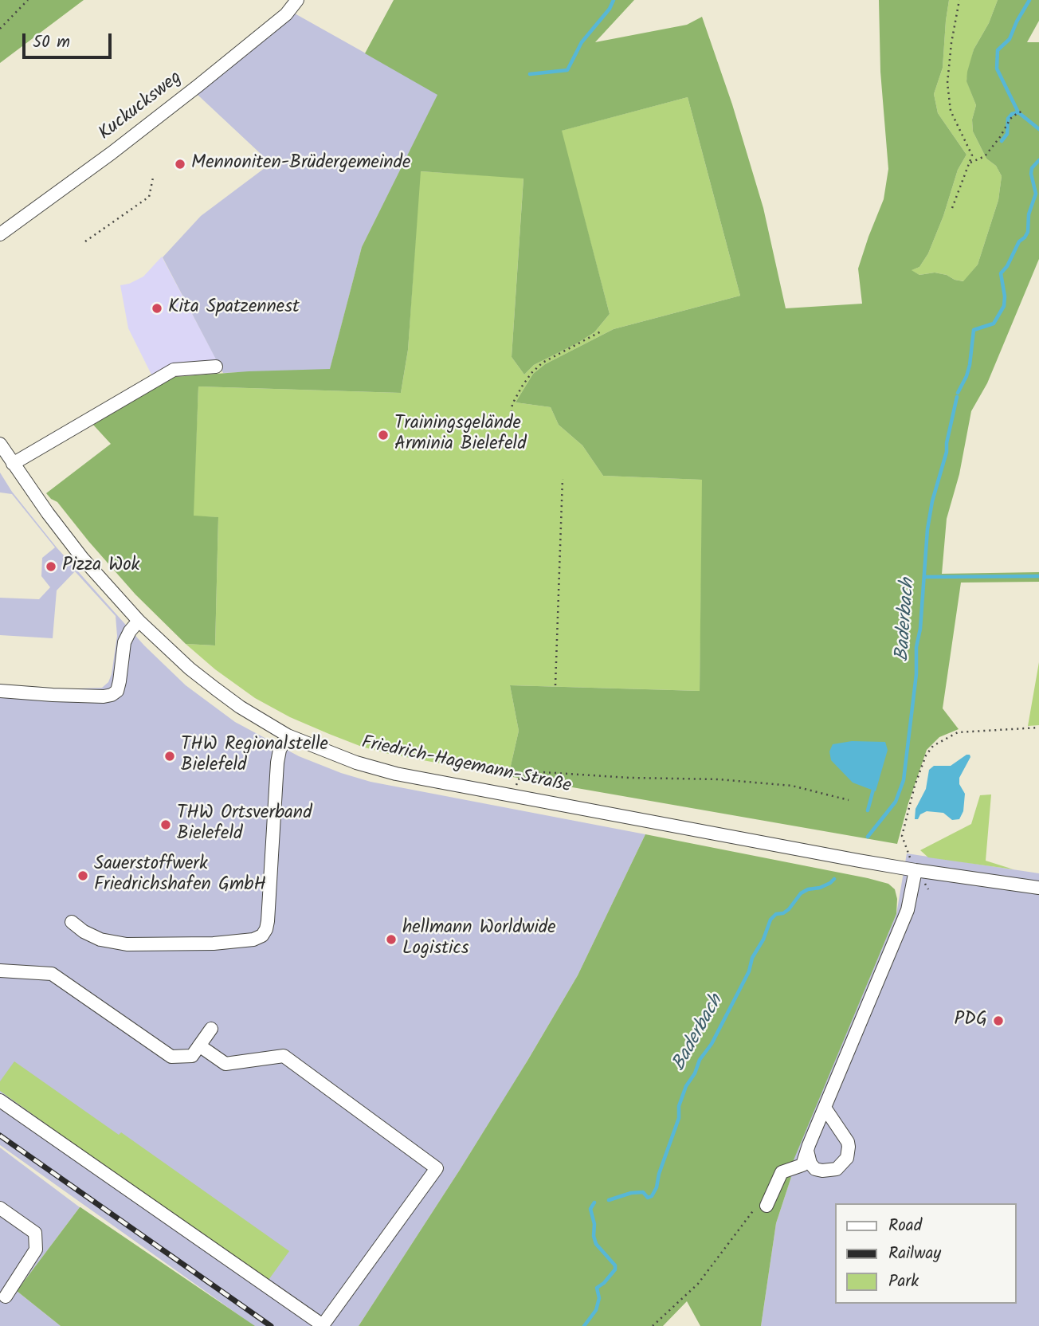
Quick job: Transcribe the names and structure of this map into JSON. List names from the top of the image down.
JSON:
{
  "streets": {
    "street": ["Kuckucksweg", "Friedrich-Hagemann-Straße"]
  },
  "water": ["Baderbach"],
  "places": [
    "Mennoniten-Brüdergemeinde",
    "Kita Spatzennest",
    "Trainingsgelände Arminia Bielefeld",
    "Pizza Wok",
    "THW Regionalstelle Bielefeld",
    "THW Ortsverband Bielefeld",
    "Sauerstoffwerk Friedrichshafen GmbH",
    "hellmann Worldwide Logistics",
    "PDG"
  ],
  "legend": ["Road", "Railway", "Park"],
  "scale_bar": "50 m"
}
